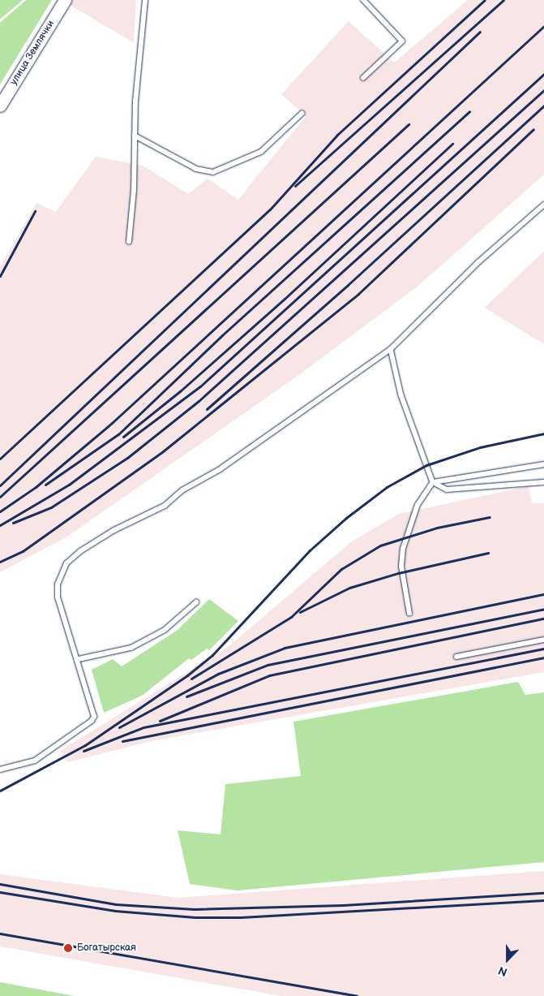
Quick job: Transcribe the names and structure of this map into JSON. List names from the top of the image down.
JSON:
{
  "streets": {
    "street": ["улица Землячки"]
  },
  "places": ["Богатырская"],
  "north": "bottom"
}
